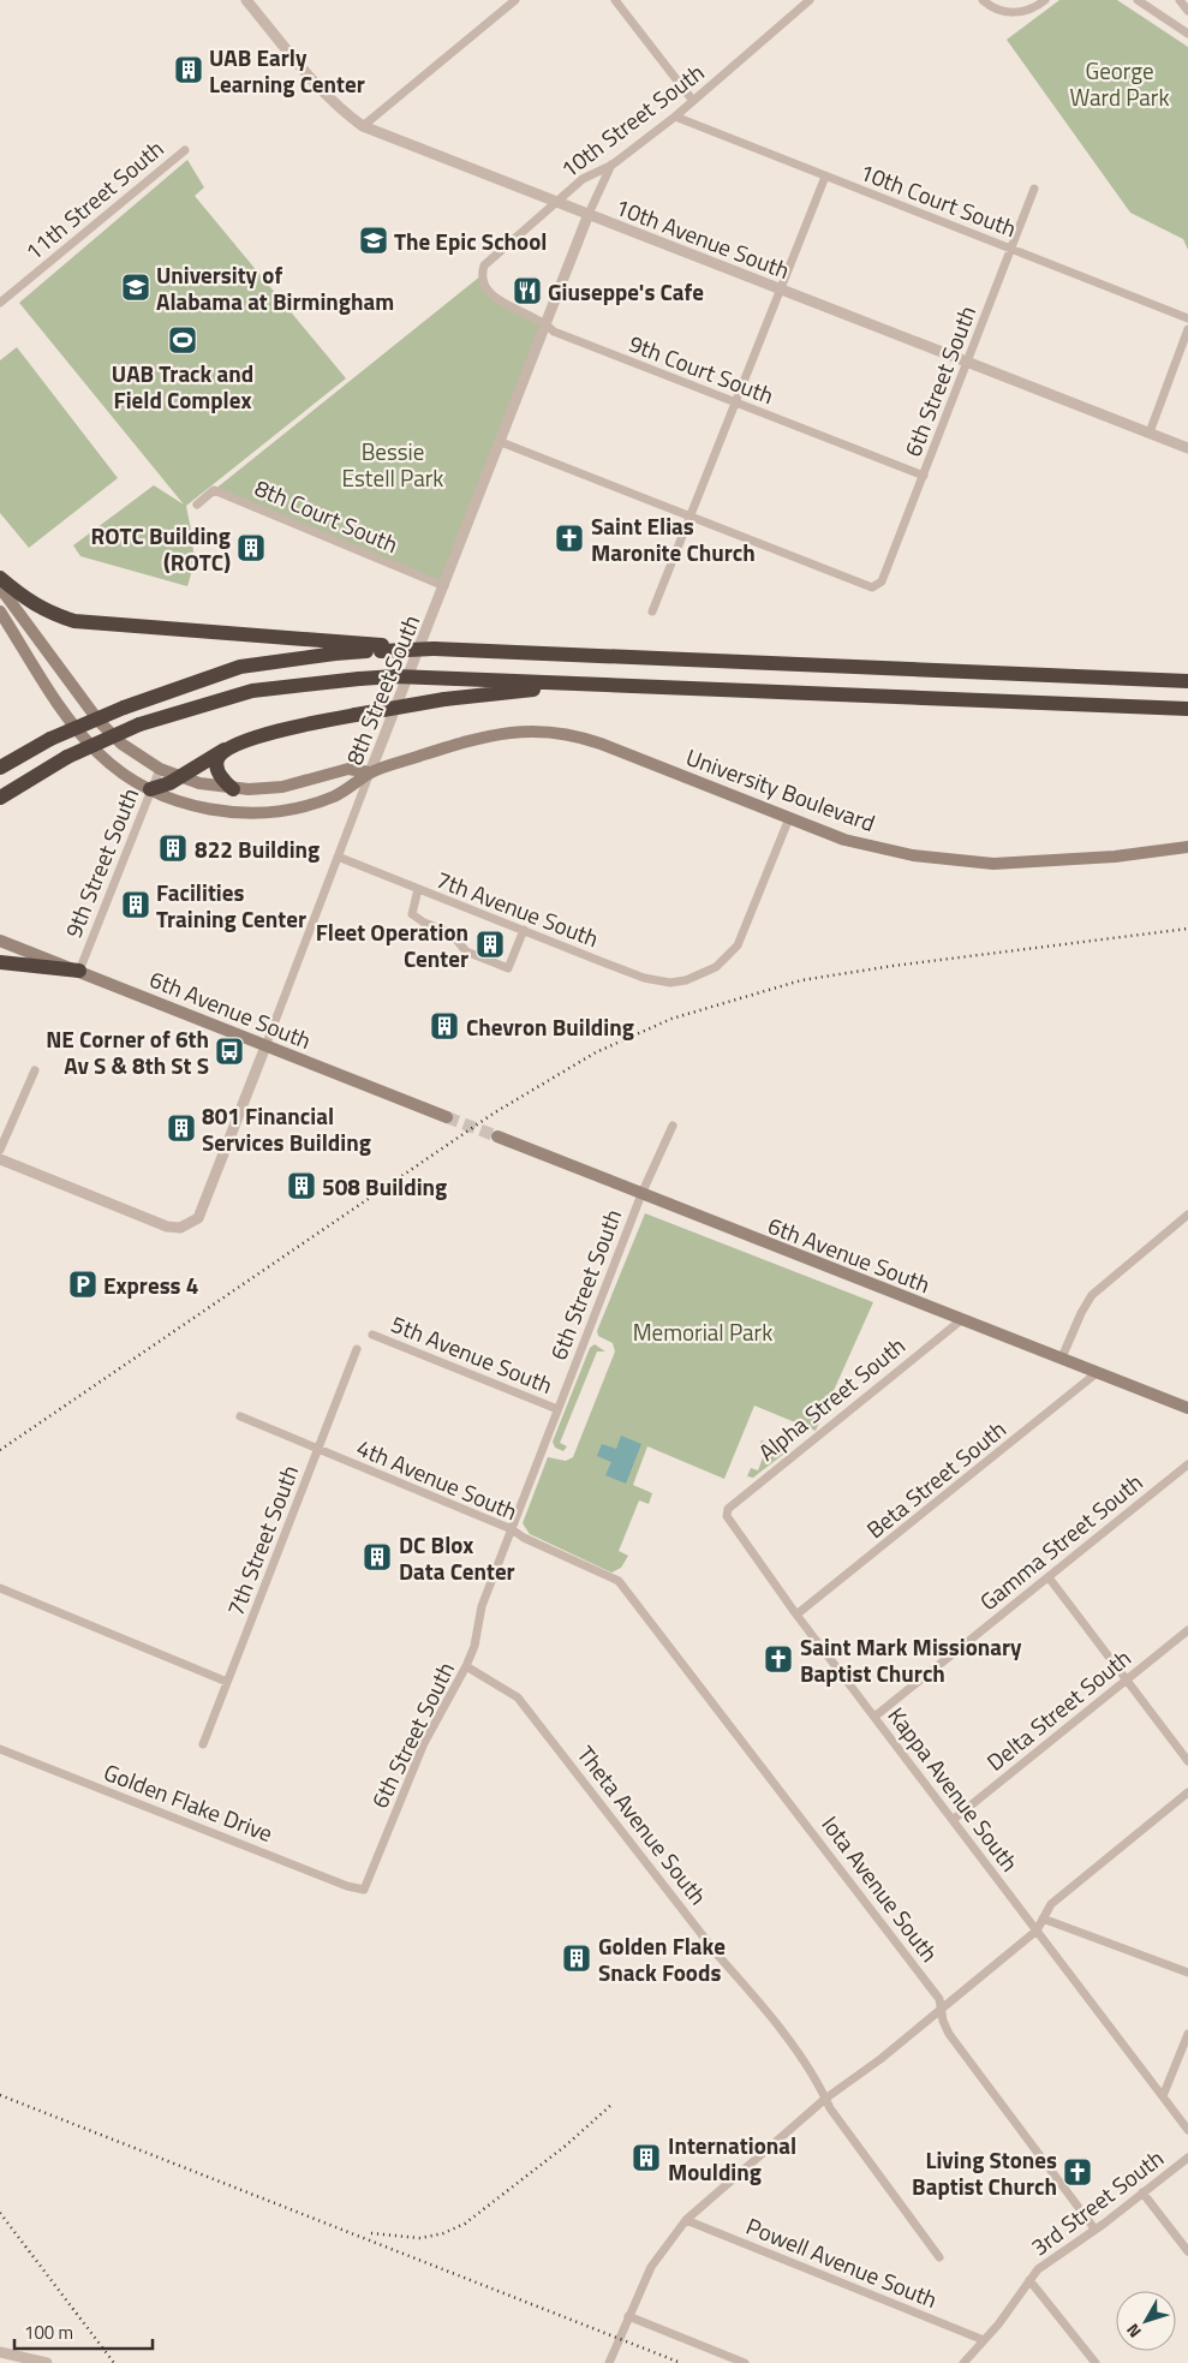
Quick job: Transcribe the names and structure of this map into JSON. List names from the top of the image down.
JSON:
{
  "streets": {
    "main road": ["University Boulevard", "6th Avenue South"],
    "street": [
      "10th Street South",
      "11th Street South",
      "10th Court South",
      "10th Avenue South",
      "9th Court South",
      "6th Street South",
      "8th Court South",
      "8th Street South",
      "9th Street South",
      "7th Avenue South",
      "5th Avenue South",
      "Alpha Street South",
      "4th Avenue South",
      "Beta Street South",
      "7th Street South",
      "Gamma Street South",
      "Delta Street South",
      "Kappa Avenue South",
      "Golden Flake Drive",
      "Theta Avenue South",
      "Iota Avenue South",
      "3rd Street South",
      "Powell Avenue South"
    ]
  },
  "crossings": [
    ["10th Street South", "10th Court South"],
    ["10th Street South", "10th Avenue South"],
    ["10th Street South", "9th Court South"],
    ["10th Street South", "8th Street South"],
    ["10th Court South", "6th Street South"],
    ["10th Avenue South", "6th Street South"],
    ["10th Avenue South", "8th Street South"],
    ["9th Court South", "6th Street South"],
    ["9th Court South", "8th Street South"],
    ["6th Street South", "6th Avenue South"],
    ["6th Street South", "5th Avenue South"],
    ["6th Street South", "4th Avenue South"],
    ["6th Street South", "Golden Flake Drive"],
    ["6th Street South", "Theta Avenue South"],
    ["8th Court South", "8th Street South"],
    ["8th Street South", "University Boulevard"],
    ["8th Street South", "7th Avenue South"],
    ["8th Street South", "6th Avenue South"],
    ["University Boulevard", "9th Street South"],
    ["University Boulevard", "7th Avenue South"],
    ["9th Street South", "6th Avenue South"],
    ["6th Avenue South", "Alpha Street South"],
    ["6th Avenue South", "Beta Street South"],
    ["Alpha Street South", "Kappa Avenue South"],
    ["4th Avenue South", "7th Street South"],
    ["4th Avenue South", "Iota Avenue South"],
    ["Beta Street South", "Kappa Avenue South"],
    ["Gamma Street South", "Kappa Avenue South"],
    ["Delta Street South", "Kappa Avenue South"],
    ["Iota Avenue South", "3rd Street South"],
    ["3rd Street South", "Powell Avenue South"]
  ],
  "parks": ["George Ward Park", "Bessie Estell Park", "Memorial Park"],
  "places": {
    "building": [
      "UAB Early Learning Center",
      "ROTC Building (ROTC)",
      "822 Building",
      "Facilities Training Center",
      "Fleet Operation Center",
      "Chevron Building",
      "801 Financial Services Building",
      "508 Building",
      "DC Blox Data Center",
      "Golden Flake Snack Foods",
      "International Moulding"
    ],
    "school or university": ["The Epic School", "University of Alabama at Birmingham"],
    "restaurant": ["Giuseppe's Cafe"],
    "sports": ["UAB Track and Field Complex"],
    "church": ["Saint Elias Maronite Church", "Saint Mark Missionary Baptist Church", "Living Stones Baptist Church"],
    "bus stop": ["NE Corner of 6th Av S & 8th St S"],
    "parking": ["Express 4"]
  },
  "scale_bar": "100 m",
  "north": "bottom left"
}
